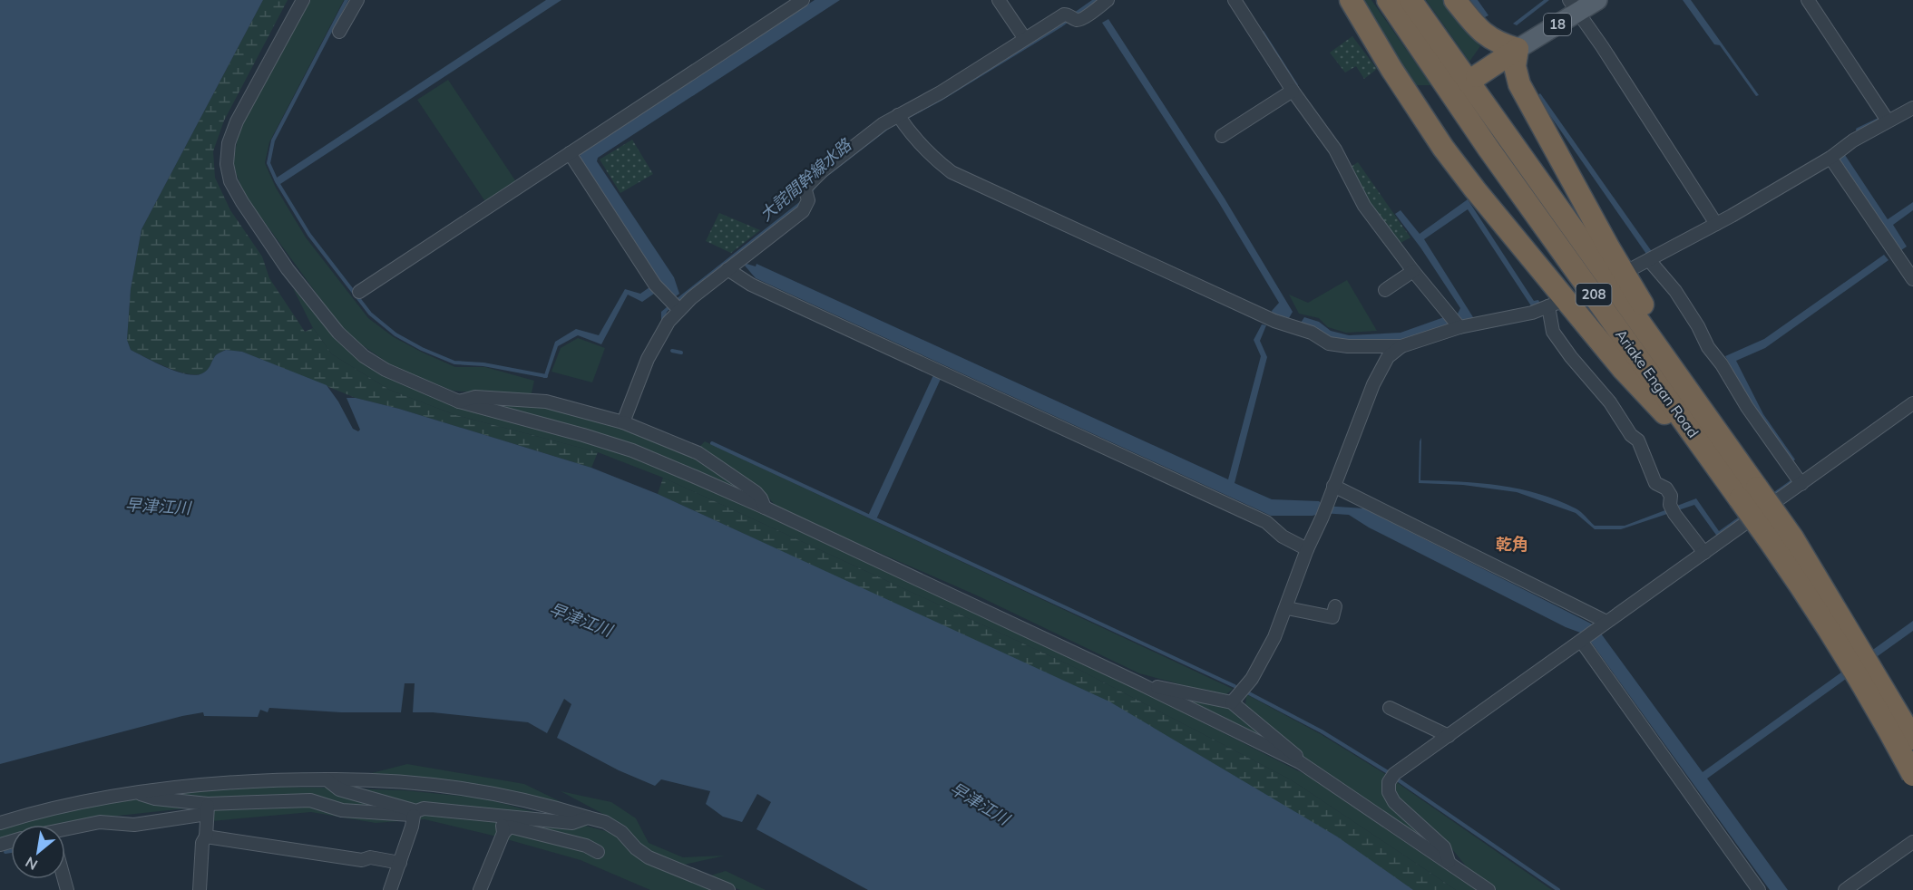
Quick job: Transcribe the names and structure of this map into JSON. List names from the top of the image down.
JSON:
{
  "streets": {
    "highway": ["208", "Ariake Engan Road"],
    "main road": ["18"]
  },
  "districts": ["乾角"],
  "water": ["大詫間幹線水路", "早津江川"],
  "north": "bottom left"
}
